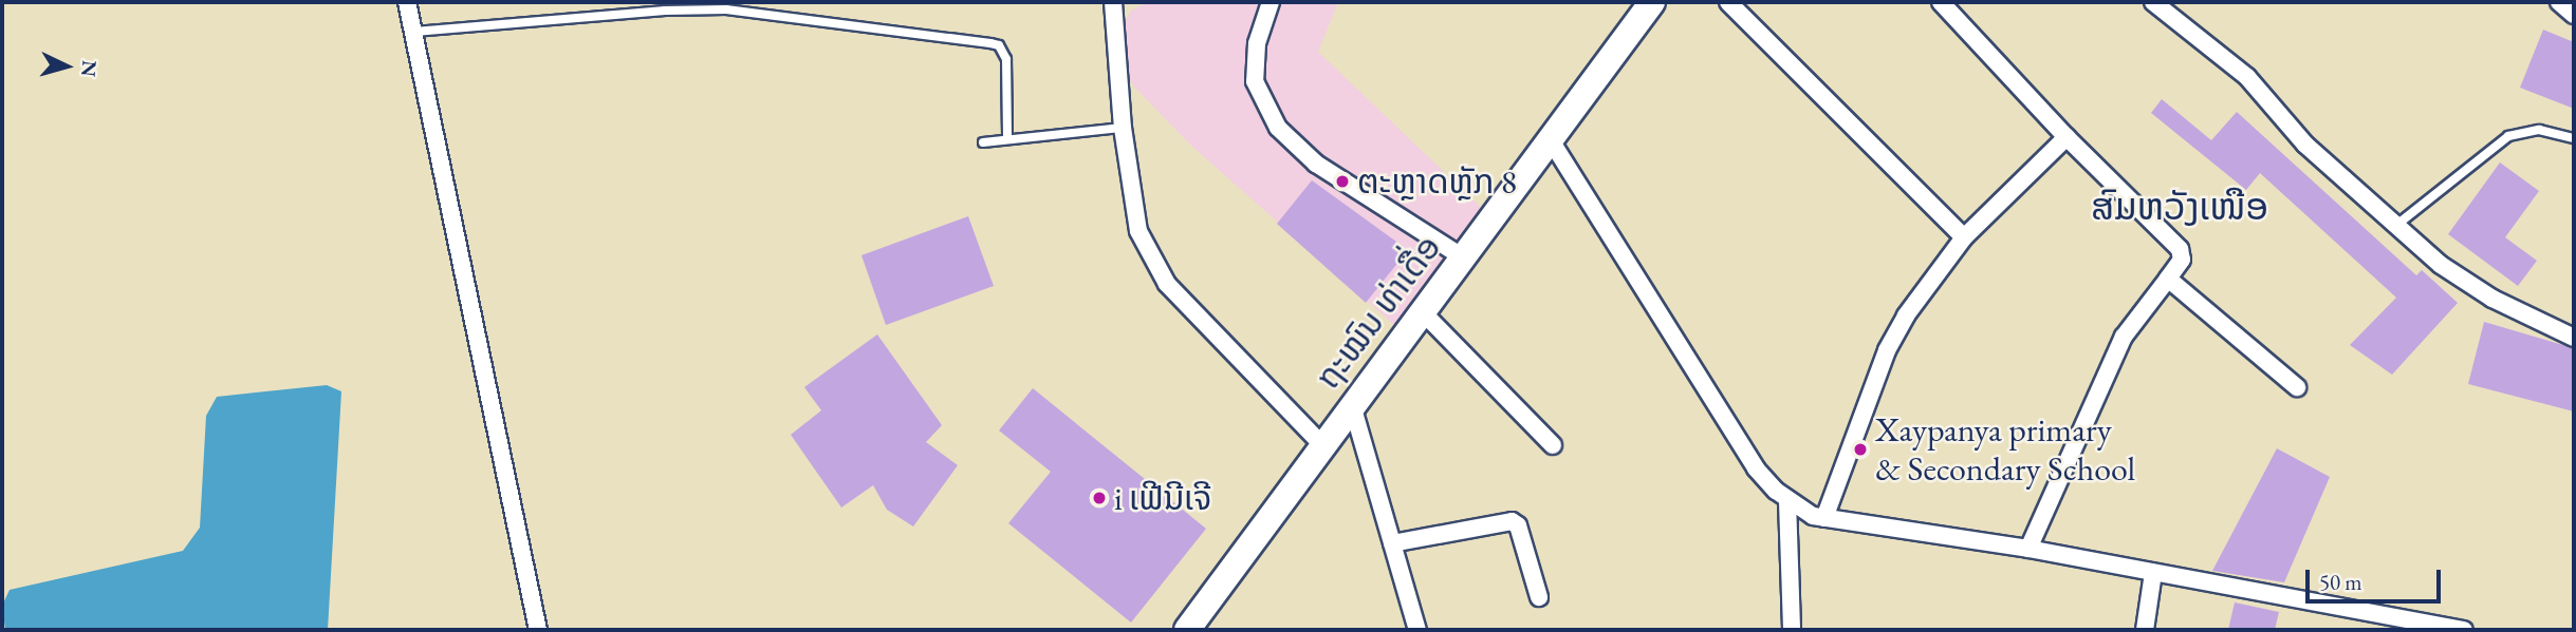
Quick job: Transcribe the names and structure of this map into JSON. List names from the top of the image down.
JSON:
{
  "streets": {
    "main road": ["ຖະໝົນ ທ່າເດື່ອ"]
  },
  "districts": ["ສົມຫວັງເໜືອ"],
  "places": ["ຕະຫຼາດຫຼັກ 8", "Xaypanya primary & Secondary School", "i ເຟີນີເຈີ"],
  "scale_bar": "50 m",
  "north": "right"
}
